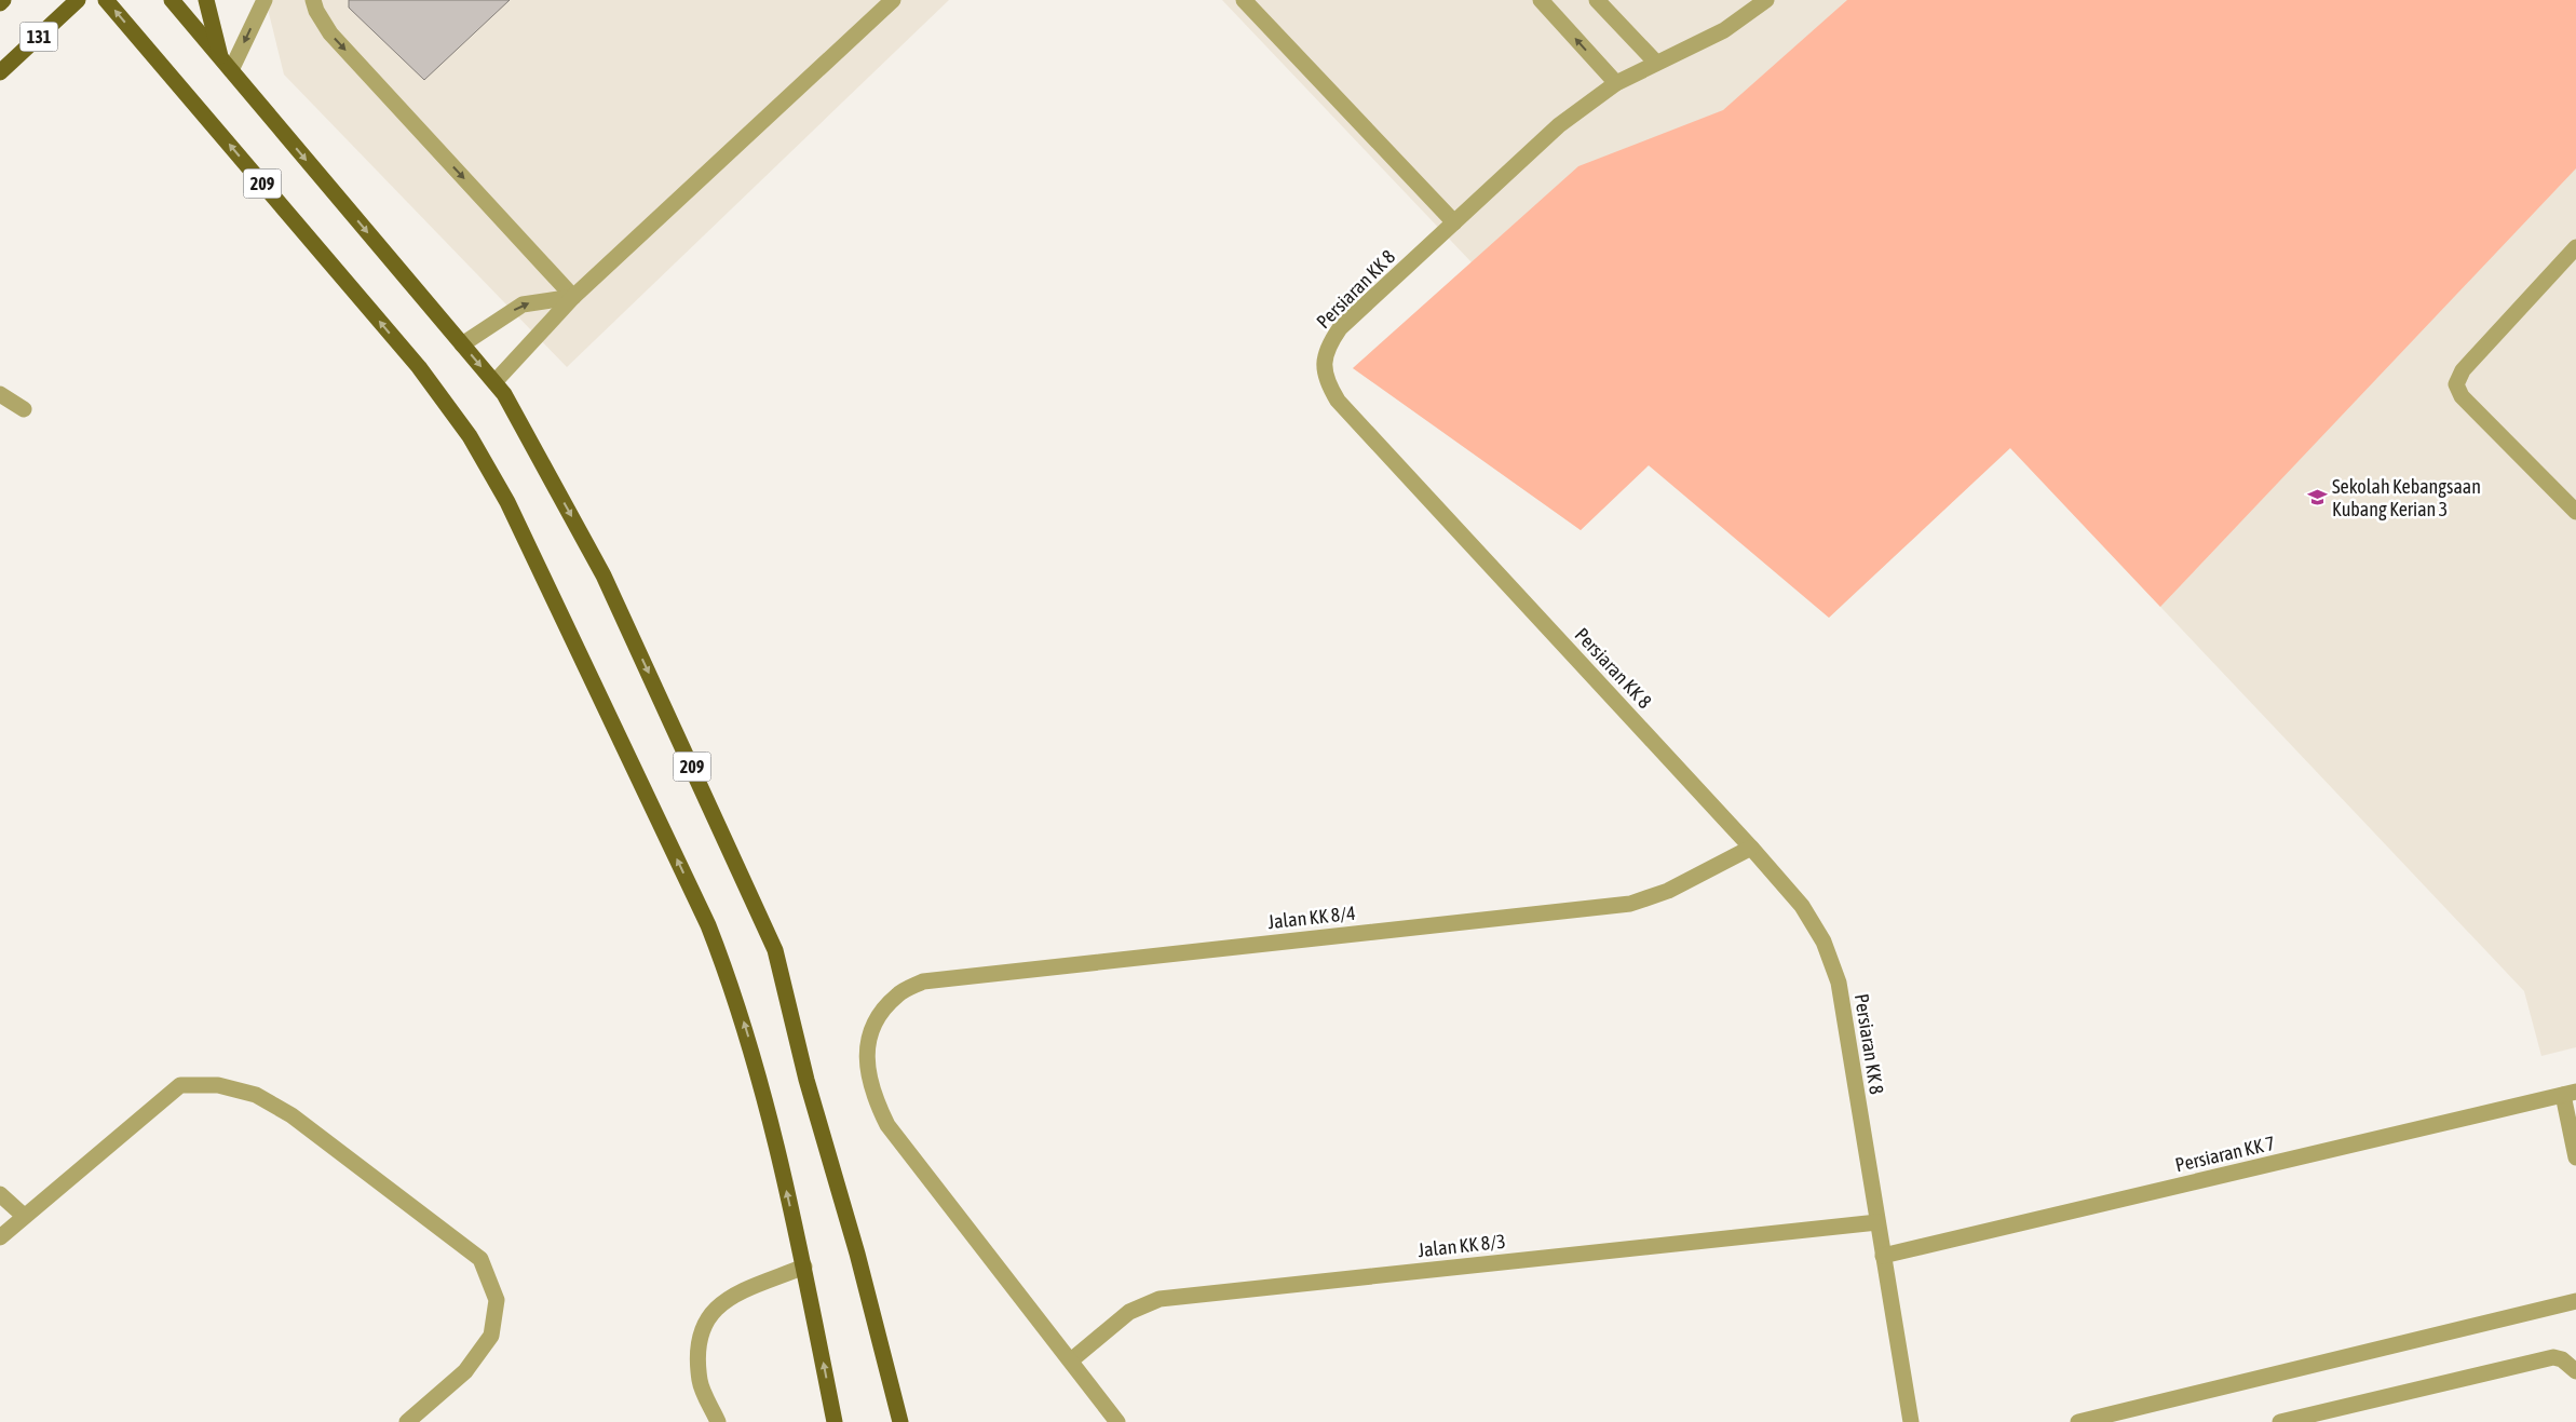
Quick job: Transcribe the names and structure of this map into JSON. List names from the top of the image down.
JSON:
{
  "streets": {
    "main road": ["131", "209"],
    "street": [
      "Persiaran KK 8",
      "Jalan KK 8/4",
      "Persiaran KK 7",
      "Jalan KK 8/3"
    ]
  },
  "crossings": [
    ["Persiaran KK 8", "Jalan KK 8/4"],
    ["Persiaran KK 8", "Persiaran KK 7"],
    ["Persiaran KK 8", "Jalan KK 8/3"],
    ["Jalan KK 8/4", "Jalan KK 8/3"]
  ],
  "places": {
    "school or university": ["Sekolah Kebangsaan Kubang Kerian 3"]
  }
}
